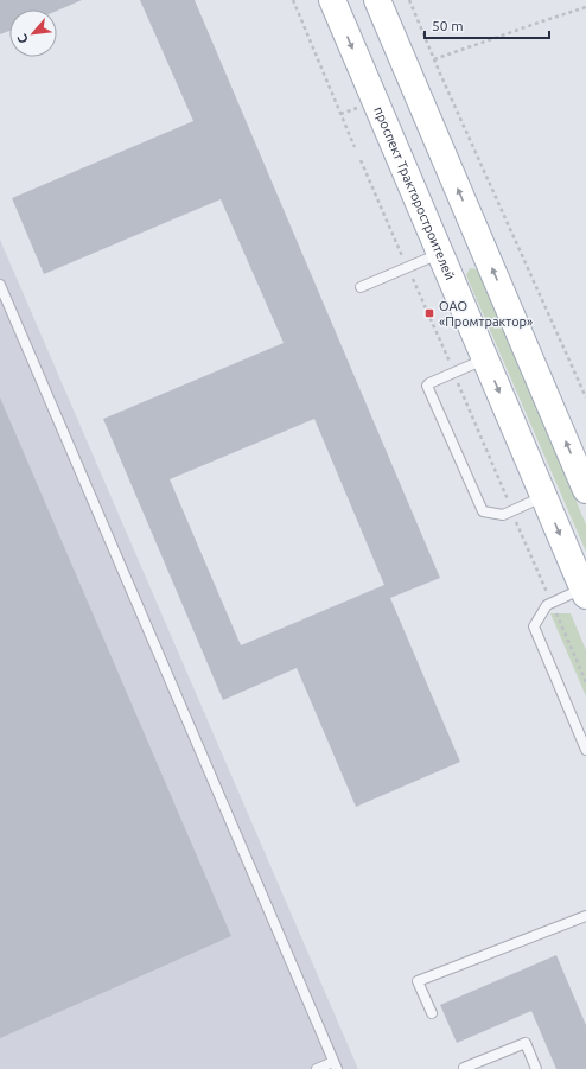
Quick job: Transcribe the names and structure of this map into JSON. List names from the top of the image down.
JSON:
{
  "streets": {
    "main road": ["проспект Тракторостроителей"]
  },
  "places": {
    "transit": ["ОАО «Промтрактор»"]
  },
  "scale_bar": "50 m",
  "north": "bottom left"
}
